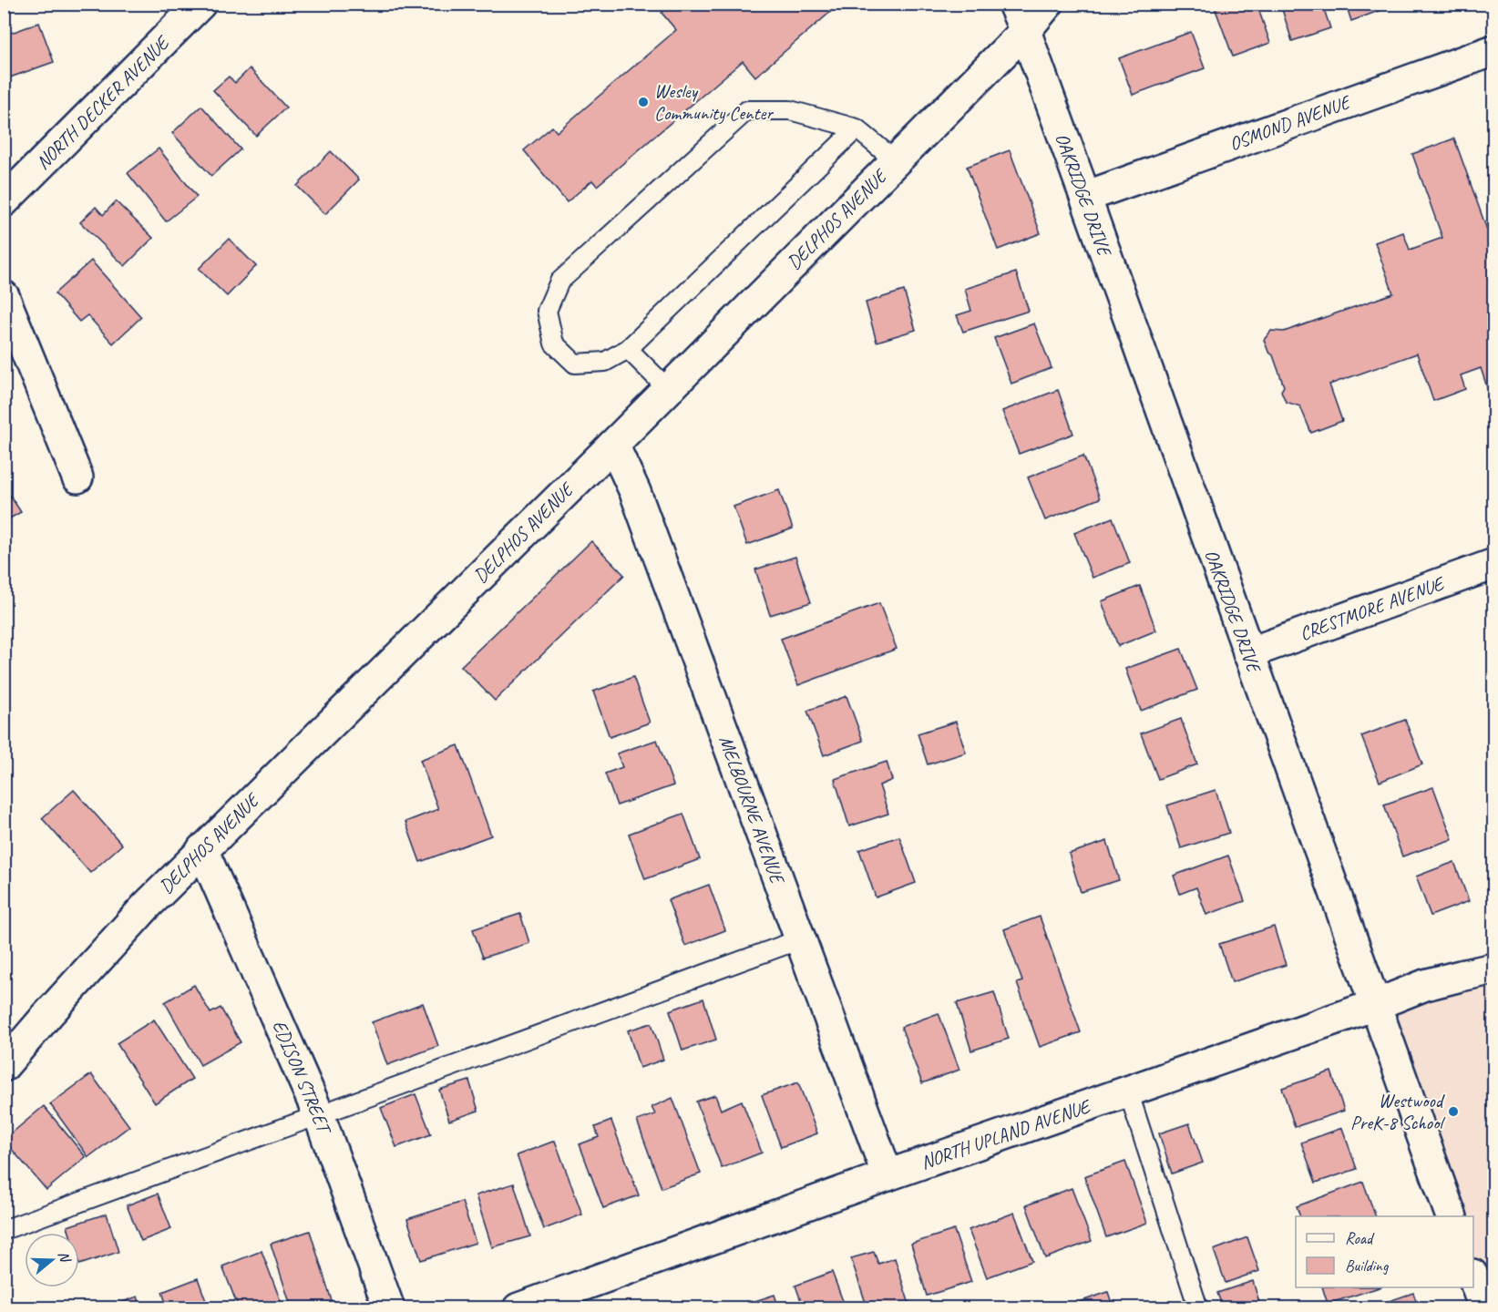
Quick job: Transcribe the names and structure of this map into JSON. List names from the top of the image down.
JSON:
{
  "streets": {
    "street": [
      "NORTH DECKER AVENUE",
      "OSMOND AVENUE",
      "OAKRIDGE DRIVE",
      "DELPHOS AVENUE",
      "CRESTMORE AVENUE",
      "MELBOURNE AVENUE",
      "EDISON STREET",
      "NORTH UPLAND AVENUE"
    ]
  },
  "crossings": [
    ["OSMOND AVENUE", "OAKRIDGE DRIVE"],
    ["OAKRIDGE DRIVE", "DELPHOS AVENUE"],
    ["OAKRIDGE DRIVE", "CRESTMORE AVENUE"],
    ["OAKRIDGE DRIVE", "NORTH UPLAND AVENUE"],
    ["DELPHOS AVENUE", "MELBOURNE AVENUE"],
    ["DELPHOS AVENUE", "EDISON STREET"],
    ["MELBOURNE AVENUE", "NORTH UPLAND AVENUE"]
  ],
  "places": ["Wesley Community Center", "Westwood PreK-8 School"],
  "legend": ["Road", "Building"],
  "north": "right"
}
